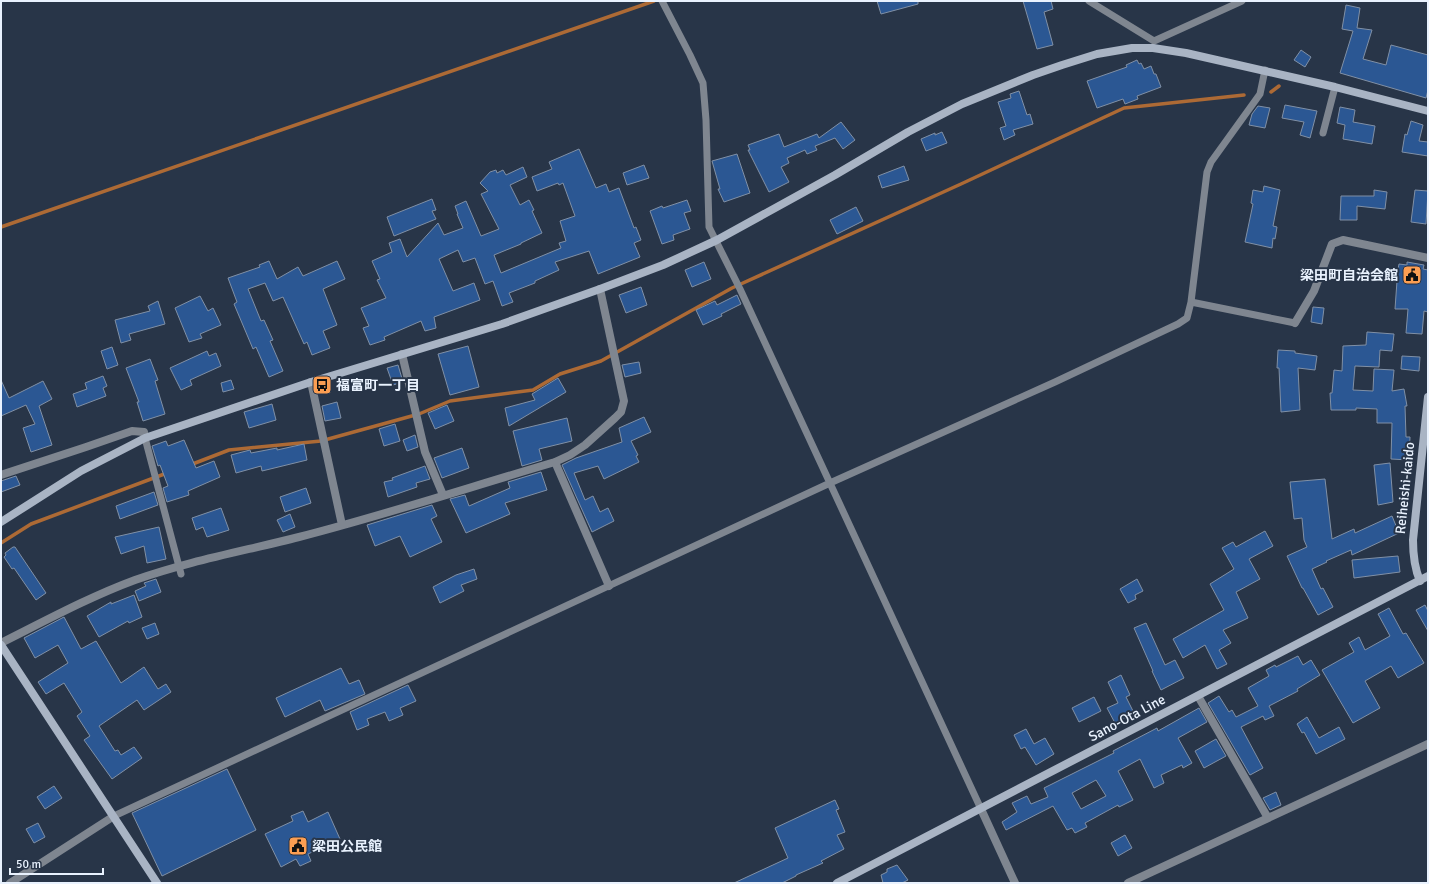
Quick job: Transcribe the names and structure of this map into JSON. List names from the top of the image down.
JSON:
{
  "streets": {
    "street": ["Reiheishi-kaido", "Sano-Ota Line"]
  },
  "crossings": [
    ["Reiheishi-kaido", "Sano-Ota Line"]
  ],
  "places": {
    "public building": ["梁田町自治会館", "梁田公民館"],
    "bus stop": ["福富町一丁目"]
  },
  "scale_bar": "50 m"
}
